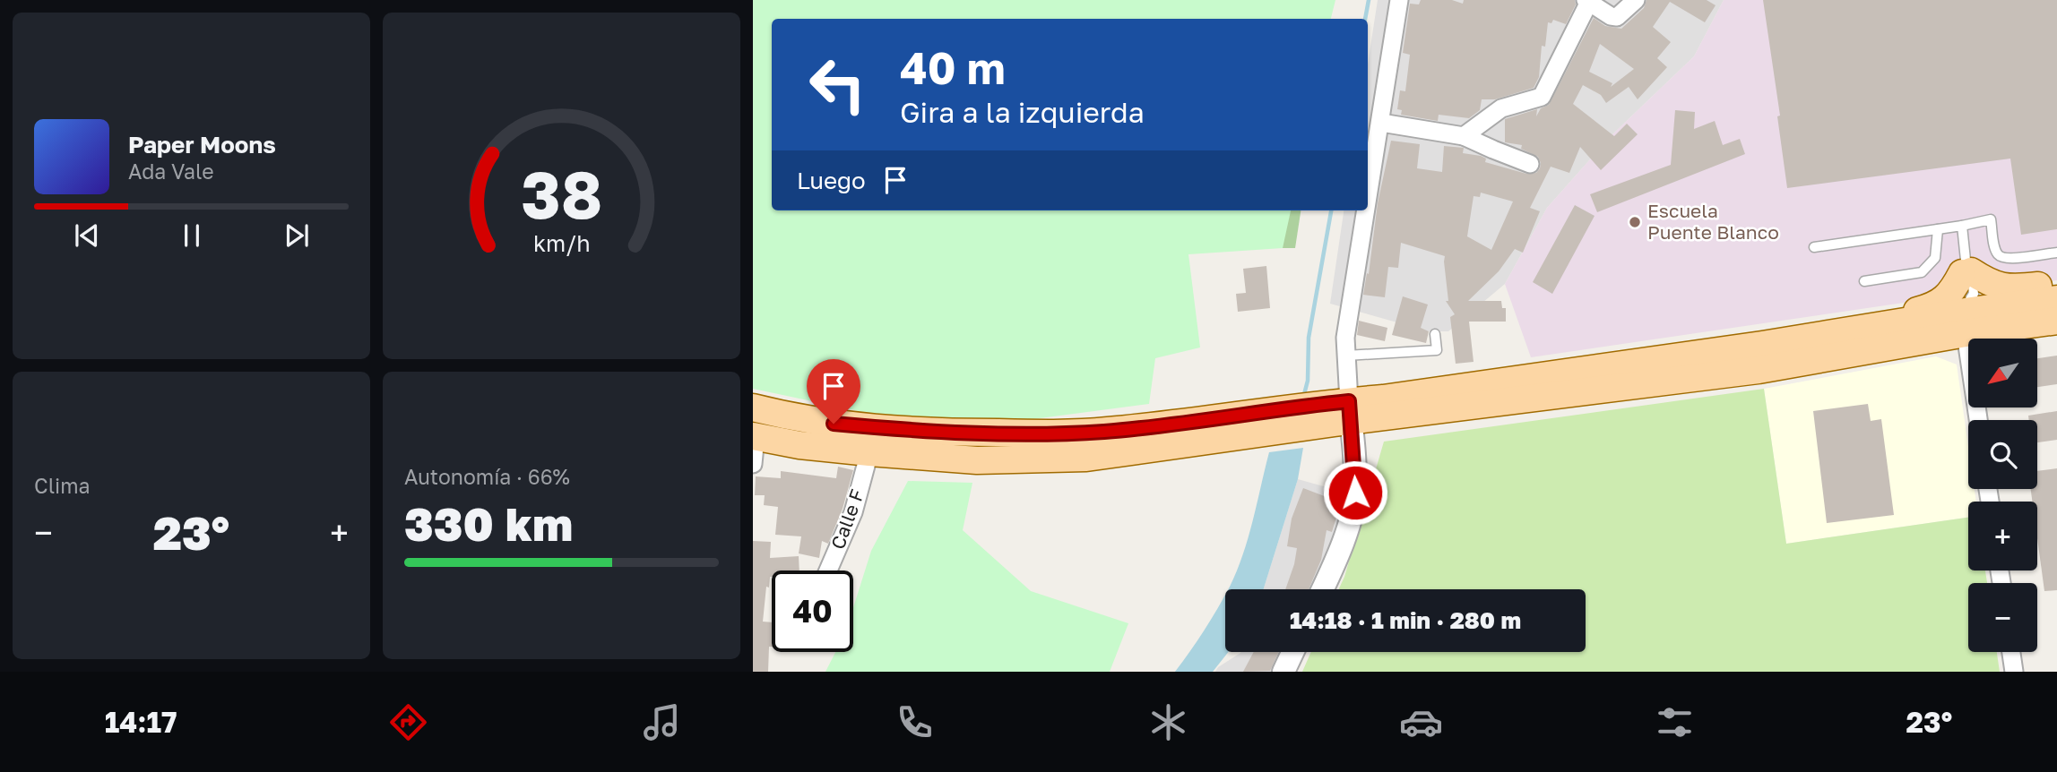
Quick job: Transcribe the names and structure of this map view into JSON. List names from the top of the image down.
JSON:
{
  "streets": {
    "street": ["Calle F"]
  },
  "places": ["Escuela Puente Blanco"],
  "north": "bottom left",
  "page": {
    "turn": ["40 m", "Gira a la izquierda"],
    "song": ["Paper Moons", "Ada Vale"],
    "then": "Luego",
    "map_buttons": ["+", "−"],
    "tile": [
      "Clima",
      ["Autonomía · 66%", "330 km"]
    ],
    "heat": ["−", "23°", "+"],
    "limit": "40",
    "trip": "14:18 · 1 min · 280 m",
    "tabs": ["14:17", "23°"],
    "gauge": ["38", "km/h"]
  }
}
